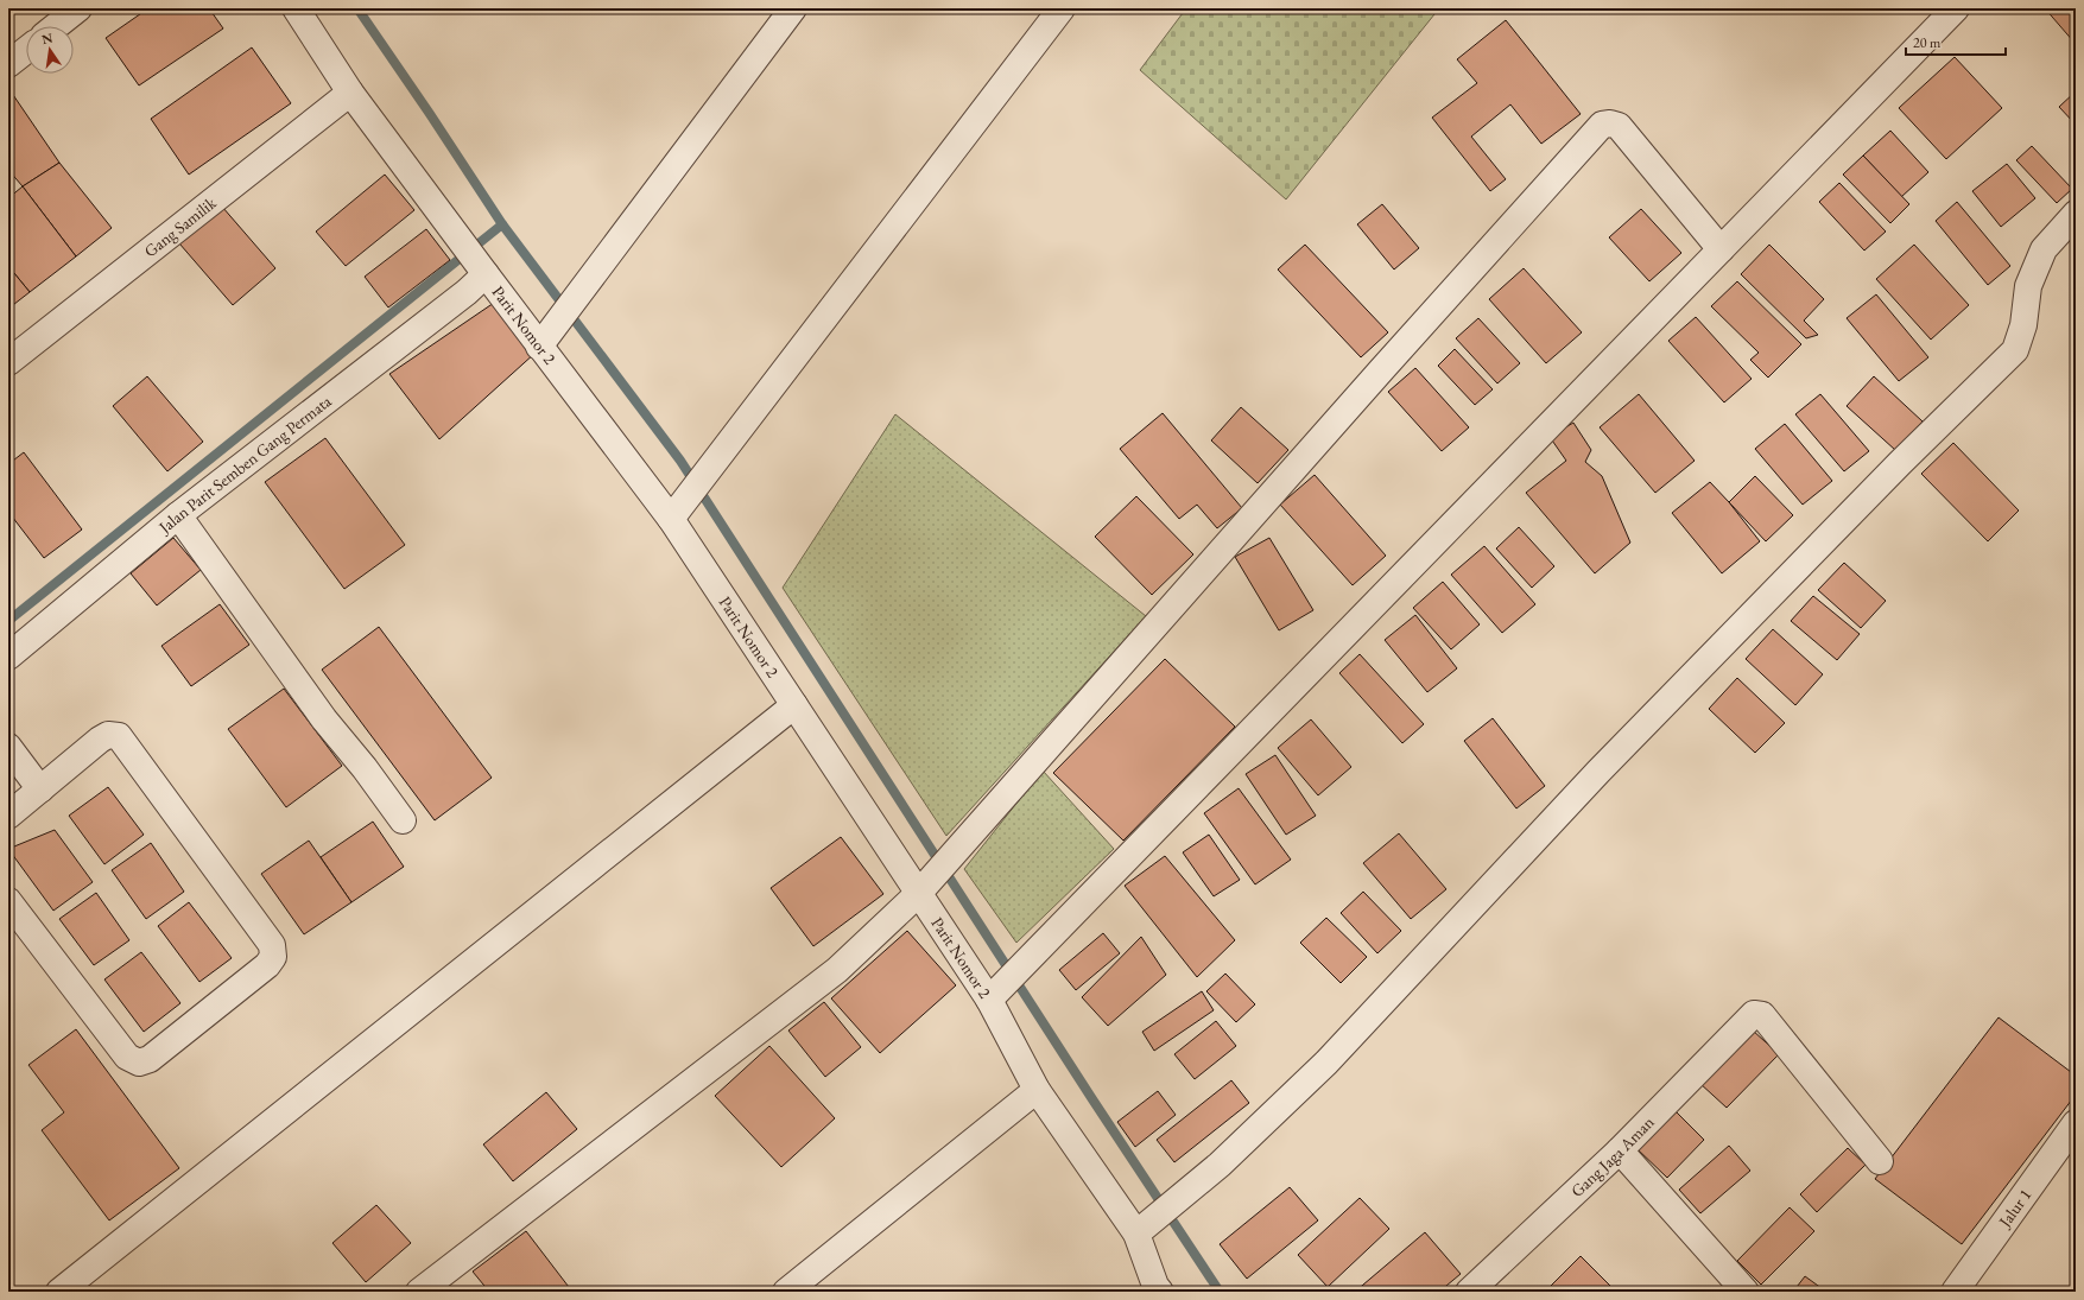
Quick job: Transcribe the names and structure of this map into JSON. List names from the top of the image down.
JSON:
{
  "streets": {
    "street": [
      "Gang Samilik",
      "Parit Nomor 2",
      "Jalan Parit Semben Gang Permata",
      "Gang Jaga Aman",
      "Jalur 1"
    ]
  },
  "crossings": [
    ["Gang Samilik", "Parit Nomor 2"],
    ["Parit Nomor 2", "Jalan Parit Semben Gang Permata"]
  ],
  "scale_bar": "20 m",
  "north": "top"
}
